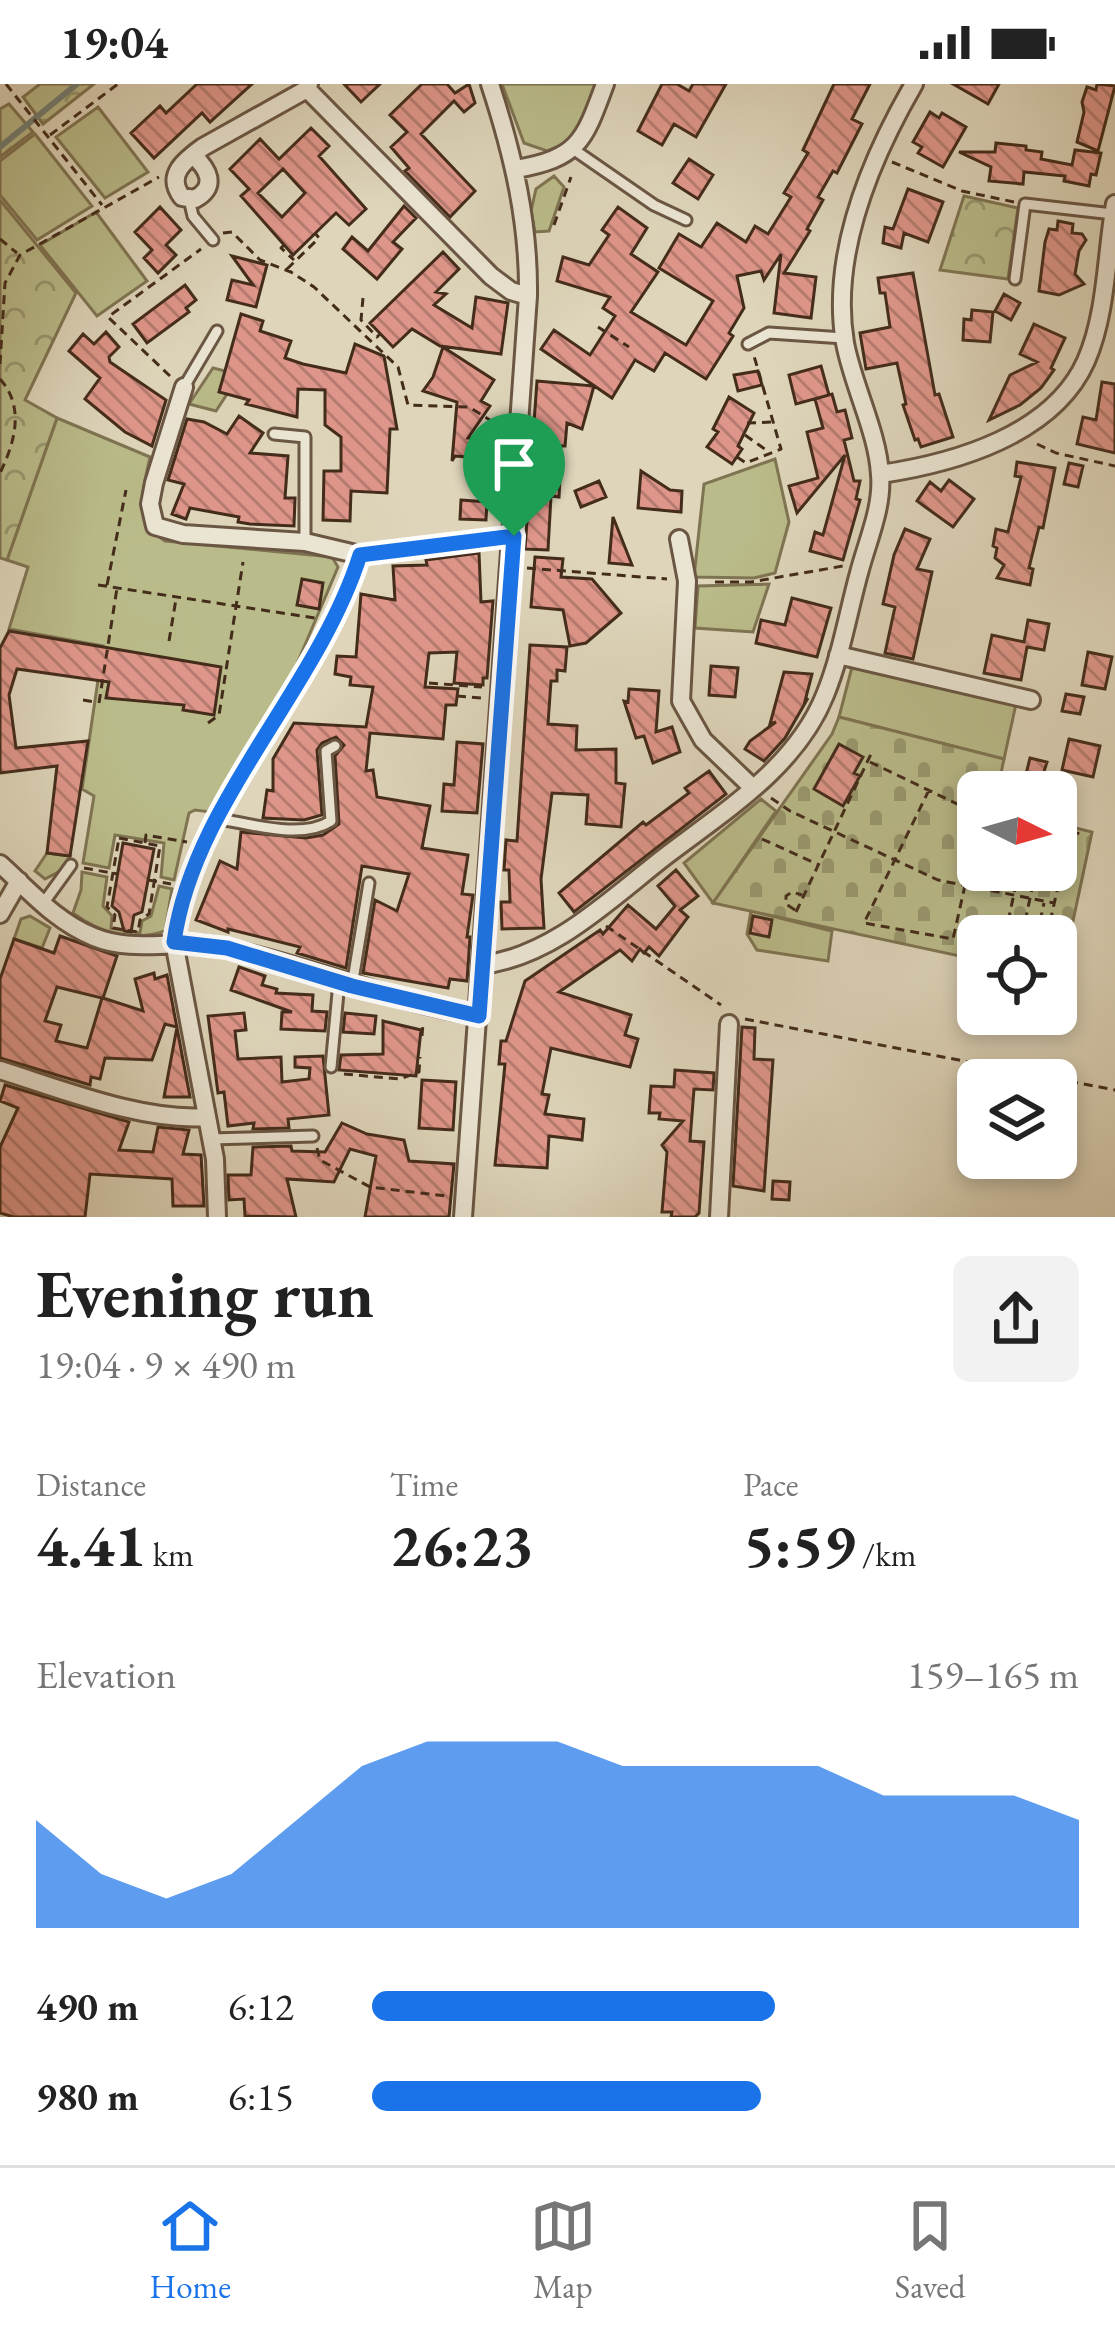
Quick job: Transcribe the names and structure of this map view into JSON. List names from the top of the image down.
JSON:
{
  "north": "right",
  "page": {
    "status": "19:04",
    "heading": ["Evening run", "19:04 · 9 × 490 m"],
    "stats": [
      ["Distance", "4.41 km"],
      ["Time", "26:23"],
      ["Pace", "5:59 /km"]
    ],
    "chart": ["Elevation", "159–165 m"],
    "list": [
      {
        "name": "490 m",
        "note": "6:12"
      },
      {
        "name": "980 m",
        "note": "6:15"
      }
    ],
    "tabs": ["Home", "Map", "Saved"]
  }
}
